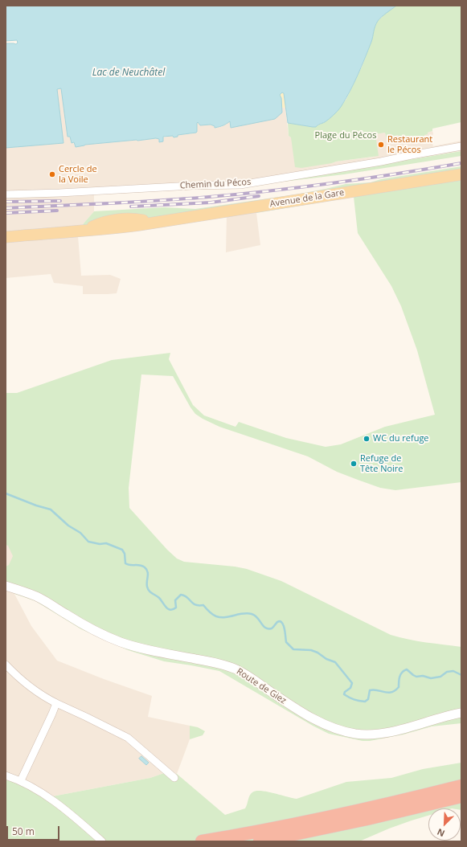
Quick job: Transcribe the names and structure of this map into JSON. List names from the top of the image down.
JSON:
{
  "streets": {
    "main road": ["Avenue de la Gare"],
    "street": ["Chemin du Pécos", "Route de Giez"]
  },
  "water": ["Lac de Neuchâtel"],
  "parks": ["Plage du Pécos"],
  "places": [
    "Restaurant le Pécos",
    "Cercle de la Voile",
    "WC du refuge",
    "Refuge de Tête Noire"
  ],
  "scale_bar": "50 m",
  "north": "bottom left"
}
